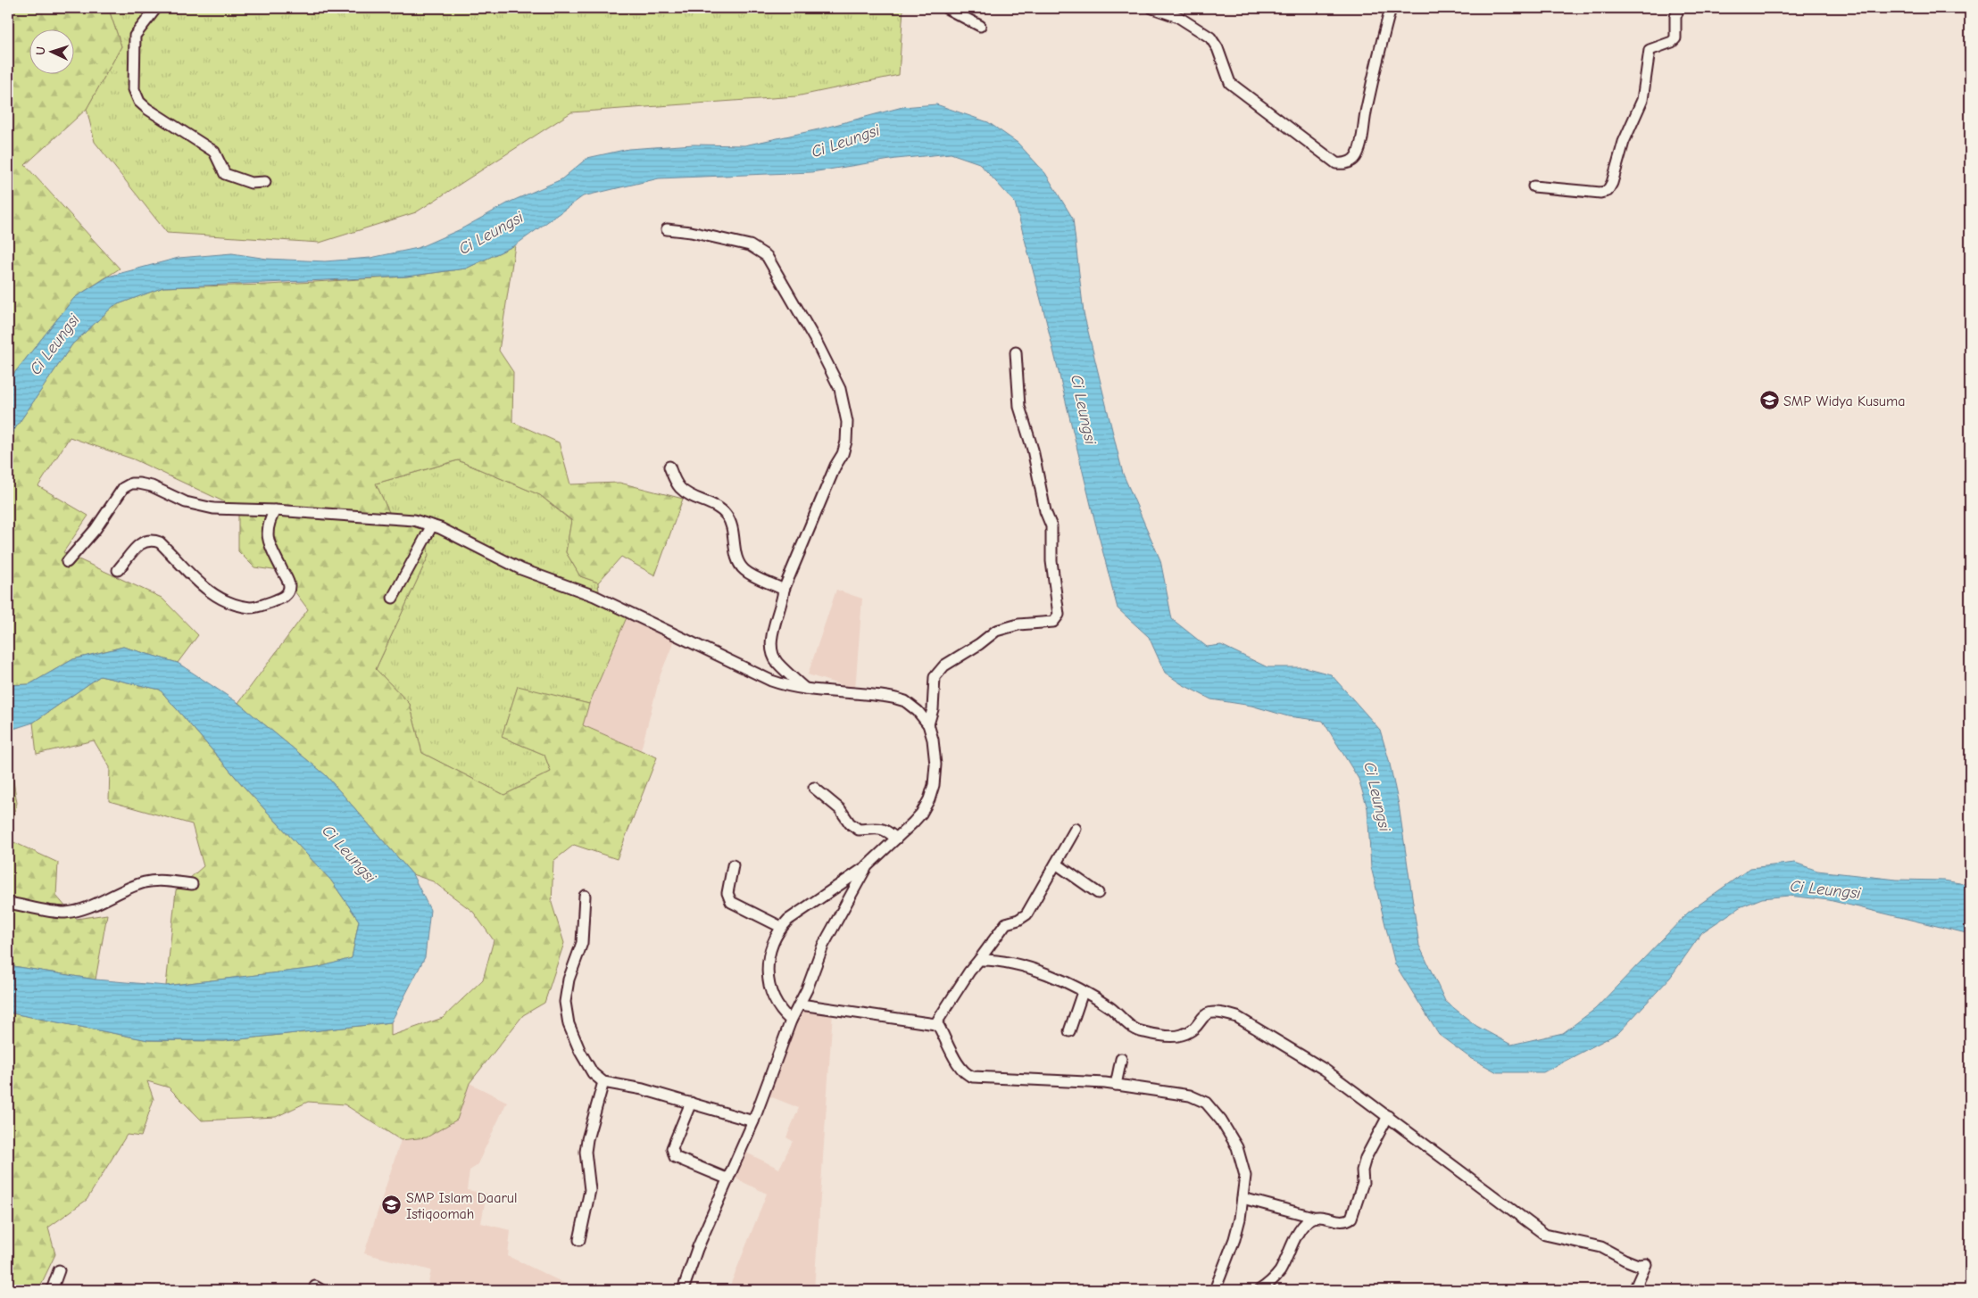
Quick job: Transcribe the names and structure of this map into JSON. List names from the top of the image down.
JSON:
{
  "water": ["Ci Leungsi"],
  "places": {
    "school or university": ["SMP Widya Kusuma", "SMP Islam Daarul Istiqoomah"]
  },
  "north": "left"
}
